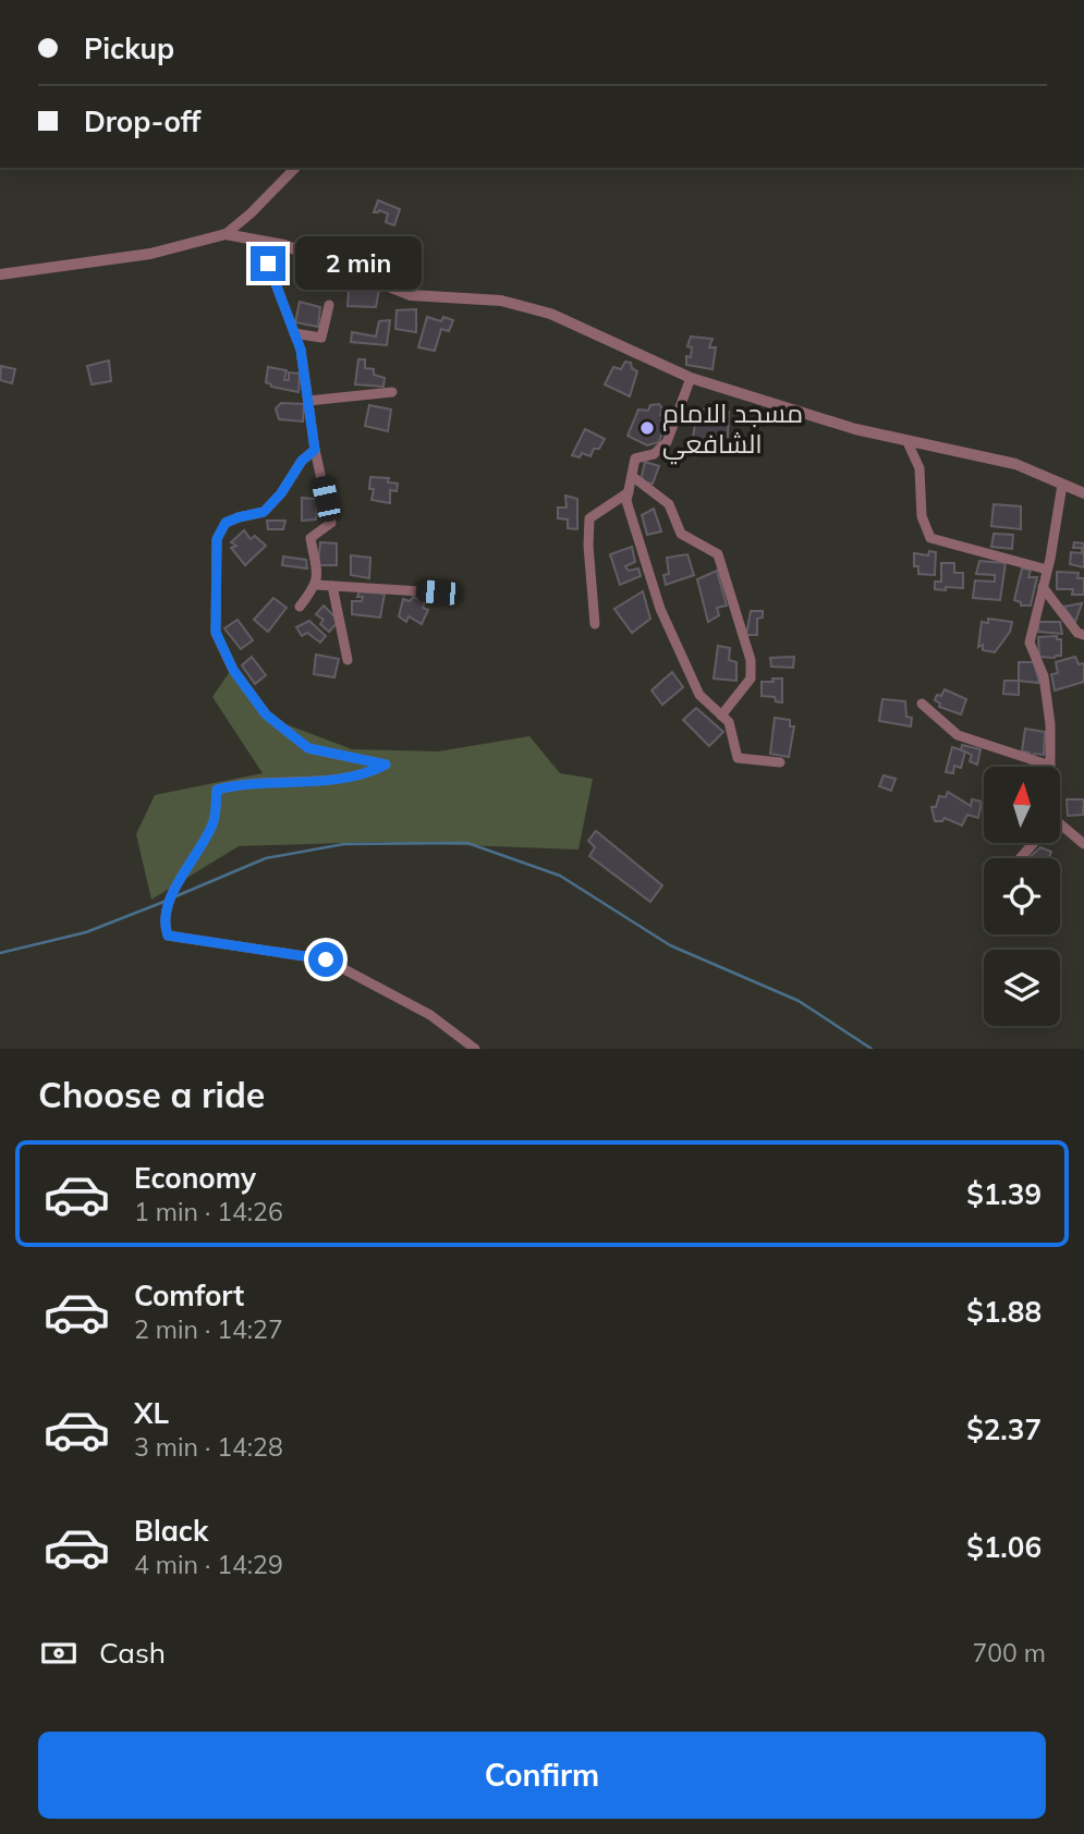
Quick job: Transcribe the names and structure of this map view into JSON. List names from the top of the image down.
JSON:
{
  "places": ["مسجد الامام الشافعي"],
  "north": "top",
  "page": {
    "banner": ["Pickup", "Drop-off"],
    "bubble": "2 min",
    "heading": "Choose a ride",
    "list": [
      {
        "name": "Economy",
        "note": "1 min · 14:26",
        "value": "$1.39"
      },
      {
        "name": "Comfort",
        "note": "2 min · 14:27",
        "value": "$1.88"
      },
      {
        "name": "XL",
        "note": "3 min · 14:28",
        "value": "$2.37"
      },
      {
        "name": "Black",
        "note": "4 min · 14:29",
        "value": "$1.06"
      }
    ],
    "pay": ["Cash", "700 m"],
    "buttons": "Confirm"
  }
}
